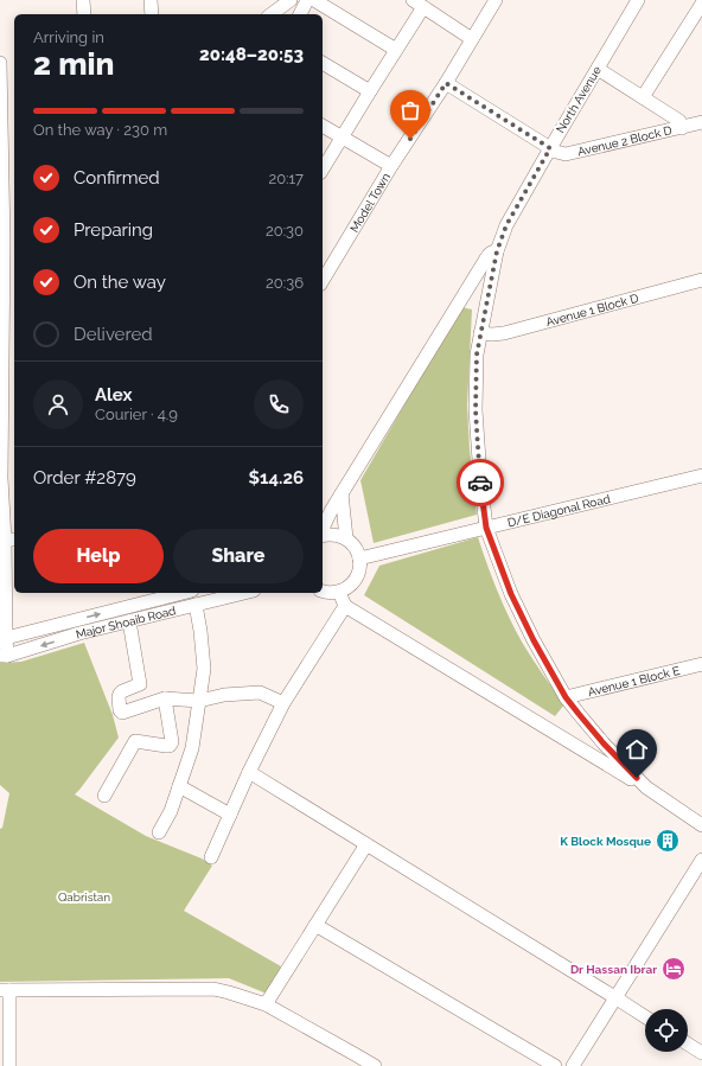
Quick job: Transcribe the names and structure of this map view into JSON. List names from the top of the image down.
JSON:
{
  "streets": {
    "street": [
      "North Avenue",
      "Avenue 2 Block D",
      "Model Town",
      "Avenue 1 Block D",
      "D/E Diagonal Road",
      "Major Shoaib Road",
      "Avenue 1 Block E"
    ]
  },
  "crossings": [
    ["North Avenue", "Avenue 2 Block D"],
    ["North Avenue", "Avenue 1 Block D"],
    ["North Avenue", "D/E Diagonal Road"],
    ["North Avenue", "Avenue 1 Block E"]
  ],
  "parks": ["Qabristan"],
  "places": {
    "building": ["K Block Mosque"],
    "hotel": ["Dr Hassan Ibrar"]
  },
  "page": {
    "heading": ["2 min", "Arriving in", "20:48–20:53"],
    "panel": [
      "Alex",
      "Courier · 4.9",
      "Order #2879",
      "$14.26"
    ],
    "bar": "On the way · 230 m",
    "list": [
      ["Confirmed", "20:17"],
      ["Preparing", "20:30"],
      ["On the way", "20:36"],
      "Delivered"
    ],
    "buttons": ["Help", "Share"]
  }
}
